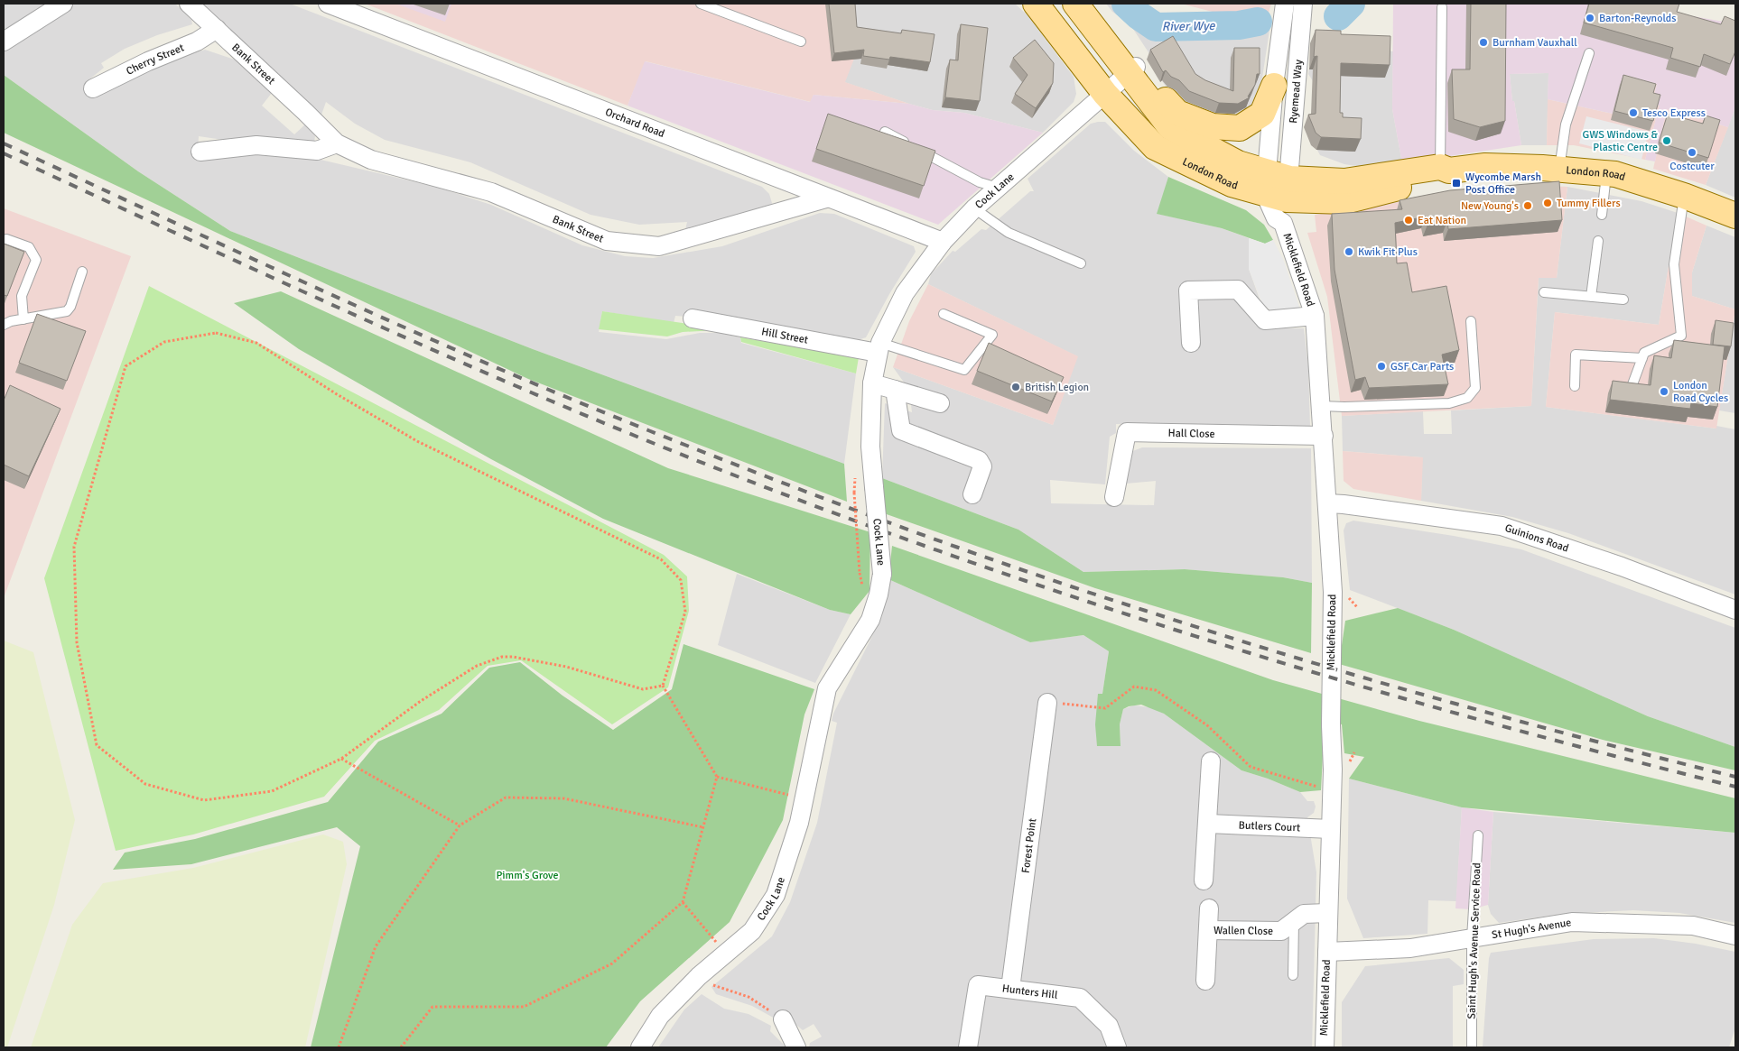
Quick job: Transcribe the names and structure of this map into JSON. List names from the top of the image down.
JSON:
{
  "streets": {
    "main road": ["London Road"],
    "street": [
      "Cherry Street",
      "Bank Street",
      "Ryemead Way",
      "Orchard Road",
      "Cock Lane",
      "Micklefield Road",
      "Hill Street",
      "Hall Close",
      "Guinions Road",
      "Butlers Court",
      "Forest Point",
      "St Hugh's Avenue",
      "Wallen Close",
      "Hunters Hill"
    ],
    "lane": ["Saint Hugh's Avenue Service Road"]
  },
  "crossings": [
    ["Cherry Street", "Bank Street"],
    ["Bank Street", "Orchard Road"],
    ["Ryemead Way", "London Road"],
    ["Ryemead Way", "Micklefield Road"],
    ["Orchard Road", "Cock Lane"],
    ["London Road", "Cock Lane"],
    ["London Road", "Micklefield Road"],
    ["Cock Lane", "Hill Street"],
    ["Micklefield Road", "Hall Close"],
    ["Micklefield Road", "Guinions Road"],
    ["Micklefield Road", "Butlers Court"],
    ["Micklefield Road", "St Hugh's Avenue"],
    ["Micklefield Road", "Wallen Close"],
    ["Forest Point", "Hunters Hill"],
    ["St Hugh's Avenue", "Saint Hugh's Avenue Service Road"]
  ],
  "water": ["River Wye"],
  "parks": ["Pimm's Grove"],
  "places": {
    "other": [
      "Barton-Reynolds",
      "Burnham Vauxhall",
      "Tesco Express",
      "GWS Windows & Plastic Centre",
      "Costcuter",
      "Tummy Fillers",
      "New Young's",
      "Eat Nation",
      "Kwik Fit Plus",
      "GSF Car Parts",
      "British Legion",
      "London Road Cycles"
    ],
    "transit": ["Wycombe Marsh Post Office"]
  }
}
